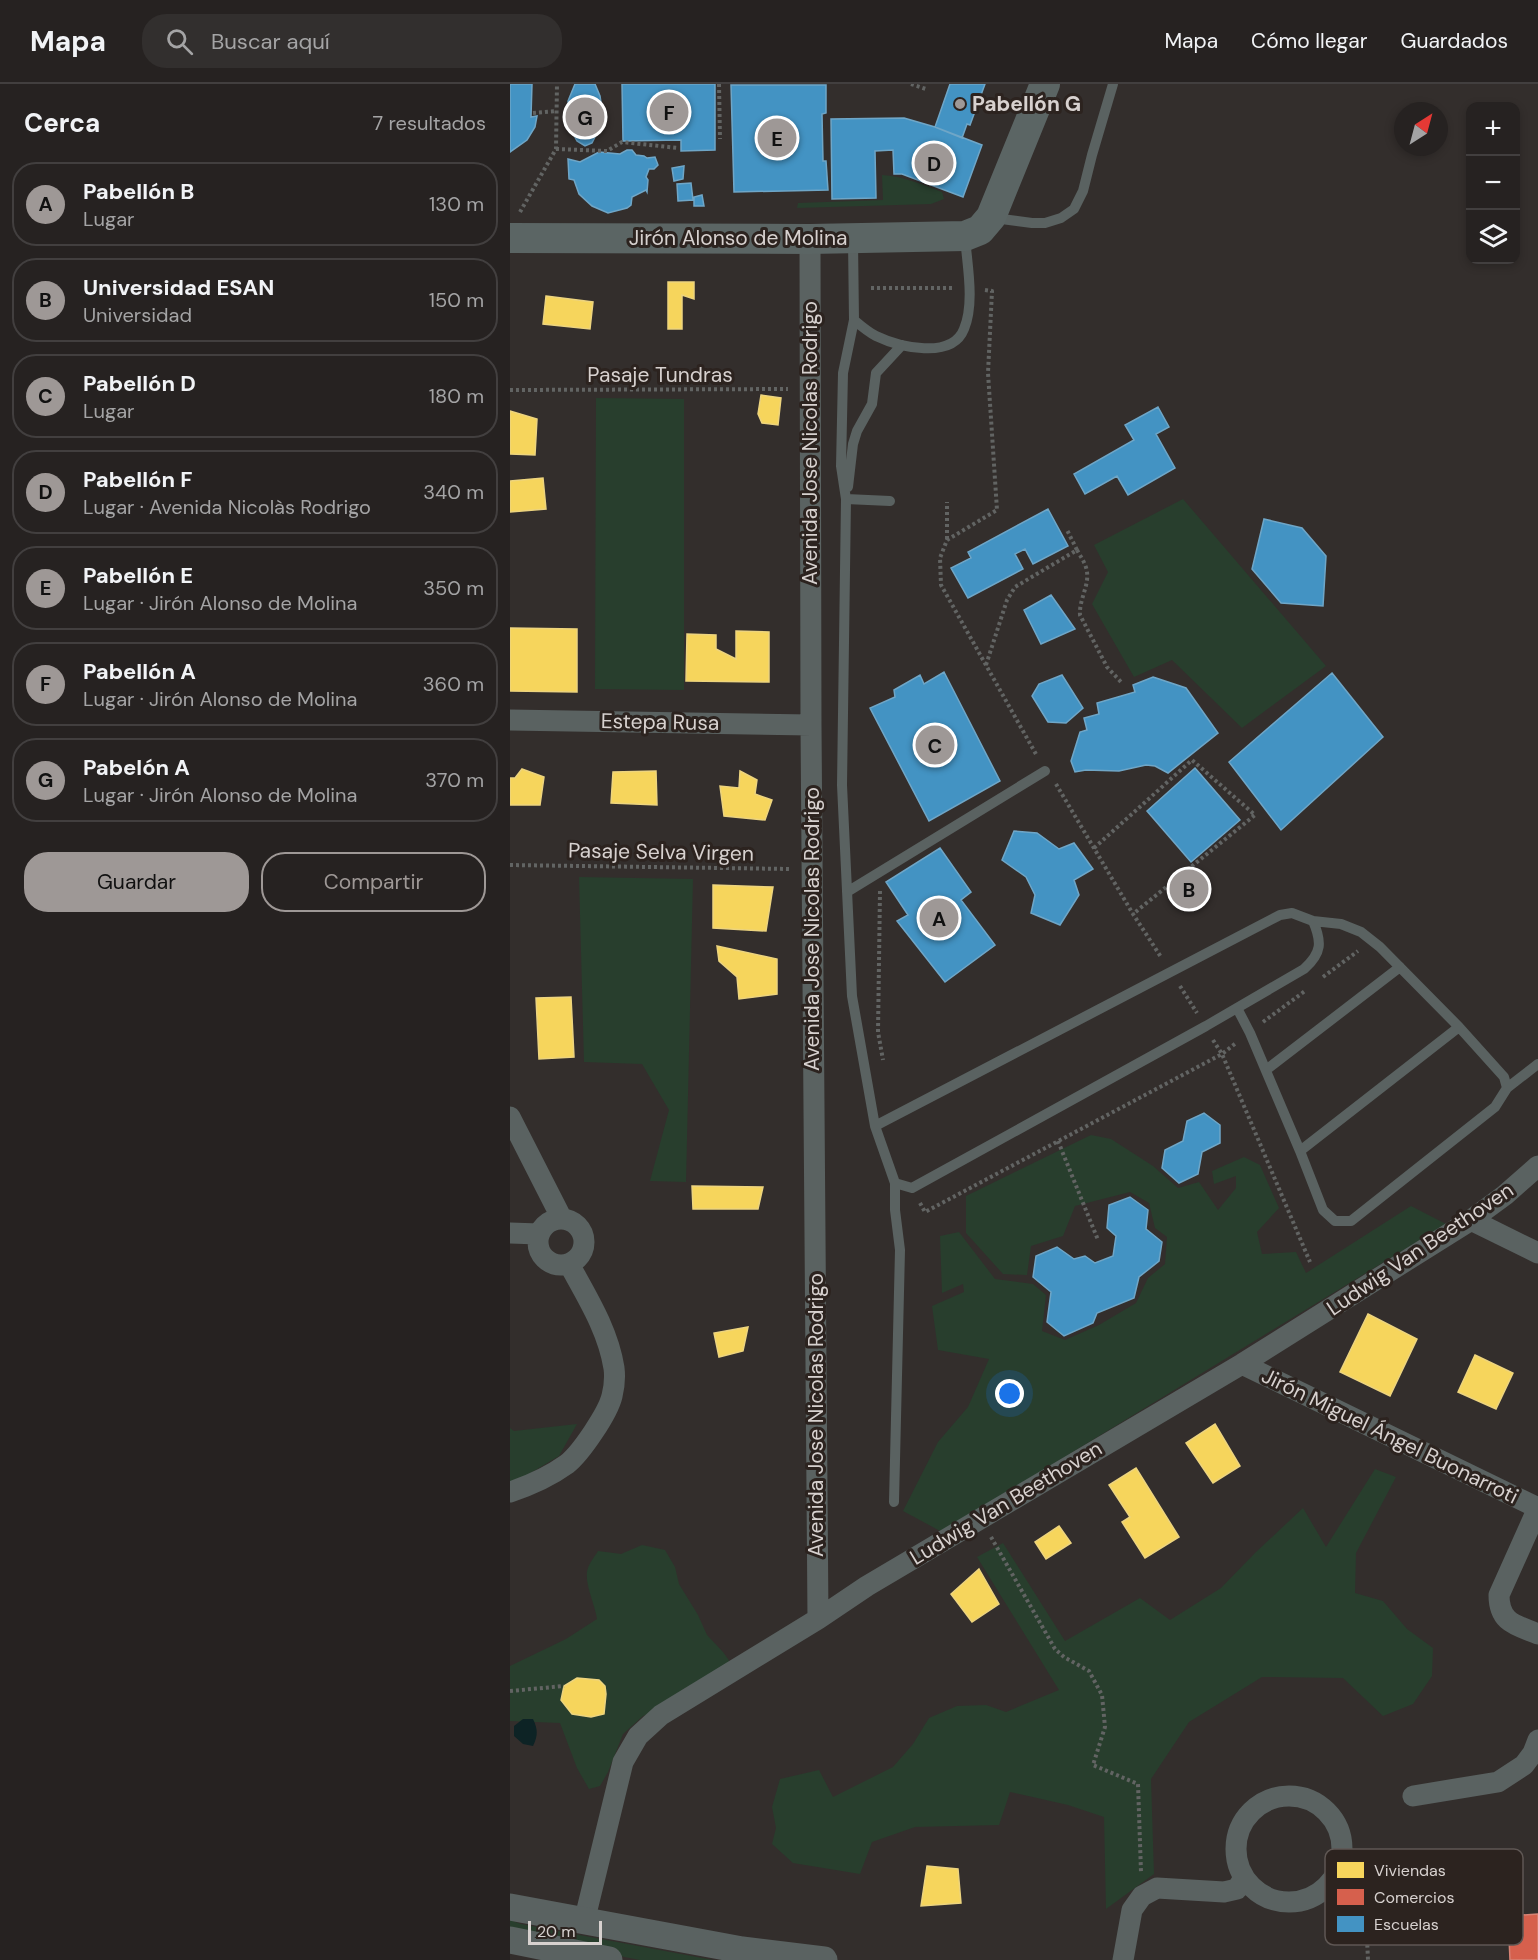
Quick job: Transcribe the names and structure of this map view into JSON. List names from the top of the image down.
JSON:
{
  "streets": {
    "main road": ["Jirón Alonso de Molina"],
    "street": [
      "Avenida Jose Nicolas Rodrigo",
      "Estepa Rusa",
      "Ludwig Van Beethoven",
      "Jirón Miguel Ángel Buonarroti"
    ],
    "path": ["Pasaje Tundras", "Pasaje Selva Virgen"]
  },
  "crossings": [
    ["Jirón Alonso de Molina", "Avenida Jose Nicolas Rodrigo"],
    ["Pasaje Tundras", "Avenida Jose Nicolas Rodrigo"],
    ["Avenida Jose Nicolas Rodrigo", "Estepa Rusa"],
    ["Avenida Jose Nicolas Rodrigo", "Pasaje Selva Virgen"],
    ["Avenida Jose Nicolas Rodrigo", "Ludwig Van Beethoven"],
    ["Ludwig Van Beethoven", "Jirón Miguel Ángel Buonarroti"]
  ],
  "places": ["Pabellón G"],
  "legend": ["Viviendas", "Comercios", "Escuelas"],
  "scale_bar": "20 m",
  "north": "top right",
  "page": {
    "header": "Mapa",
    "search": "Buscar aquí",
    "nav": ["Mapa", "Cómo llegar", "Guardados"],
    "heading": ["Cerca", "7 resultados"],
    "pins": [
      "F",
      "G",
      "E",
      "D",
      "C",
      "B",
      "A"
    ],
    "map_buttons": ["+", "−"],
    "list": [
      {
        "mark": "A",
        "name": "Pabellón B",
        "note": "Lugar",
        "value": "130 m"
      },
      {
        "mark": "B",
        "name": "Universidad ESAN",
        "note": "Universidad",
        "value": "150 m"
      },
      {
        "mark": "C",
        "name": "Pabellón D",
        "note": "Lugar",
        "value": "180 m"
      },
      {
        "mark": "D",
        "name": "Pabellón F",
        "note": "Lugar · Avenida Nicolàs Rodrigo",
        "value": "340 m"
      },
      {
        "mark": "E",
        "name": "Pabellón E",
        "note": "Lugar · Jirón Alonso de Molina",
        "value": "350 m"
      },
      {
        "mark": "F",
        "name": "Pabellón A",
        "note": "Lugar · Jirón Alonso de Molina",
        "value": "360 m"
      },
      {
        "mark": "G",
        "name": "Pabelón A",
        "note": "Lugar · Jirón Alonso de Molina",
        "value": "370 m"
      }
    ],
    "buttons": ["Guardar", "Compartir"],
    "scale": "20 m"
  }
}
